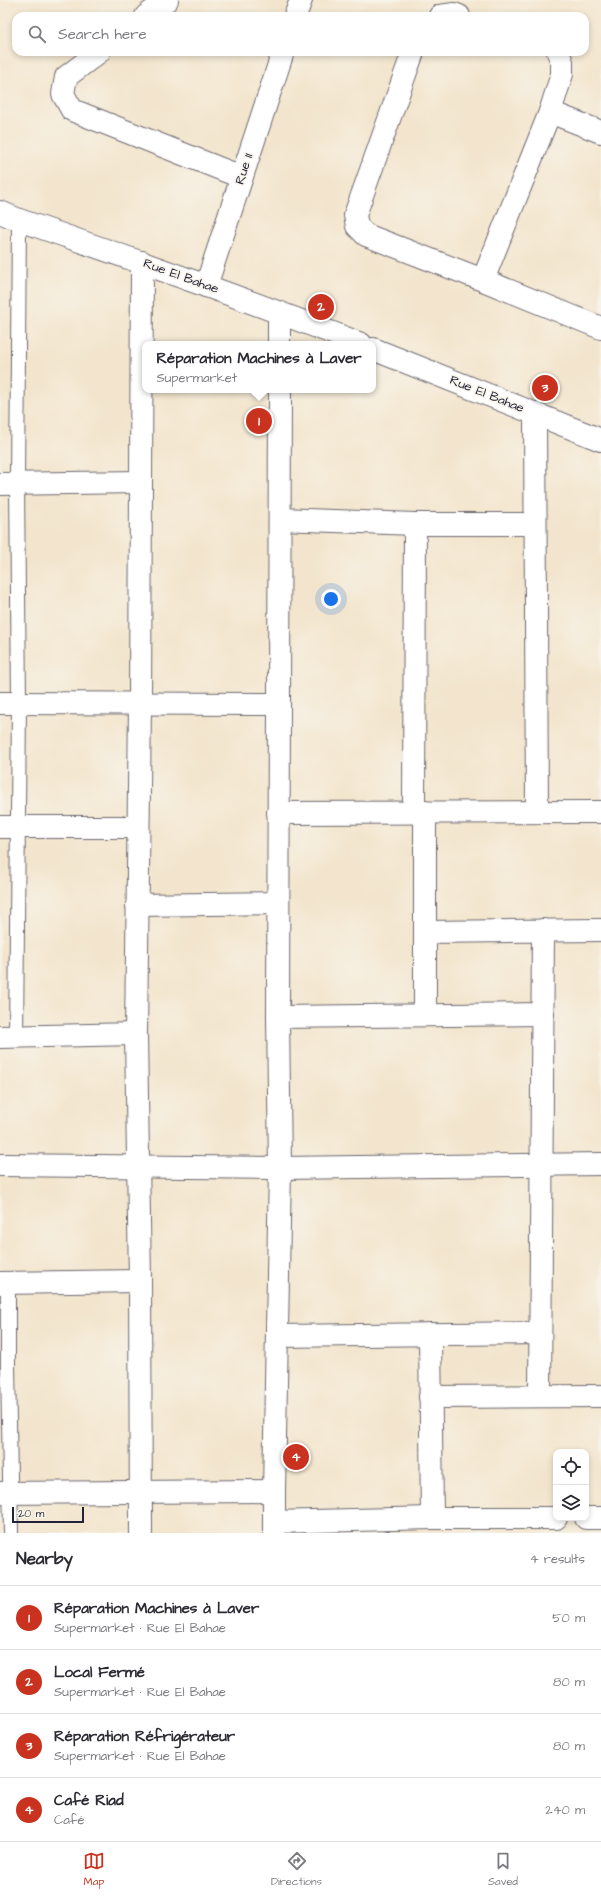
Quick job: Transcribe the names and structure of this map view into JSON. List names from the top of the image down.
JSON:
{
  "streets": {
    "street": ["Rue 11", "Rue El Bahae"]
  },
  "crossings": [
    ["Rue 11", "Rue El Bahae"]
  ],
  "scale_bar": "20 m",
  "page": {
    "search": "Search here",
    "pins": [
      "2",
      "3",
      "1",
      "4"
    ],
    "popup": ["Réparation Machines à Laver", "Supermarket"],
    "scale": "20 m",
    "heading": ["Nearby", "4 results"],
    "list": [
      {
        "mark": "1",
        "name": "Réparation Machines à Laver",
        "note": "Supermarket · Rue El Bahae",
        "value": "50 m"
      },
      {
        "mark": "2",
        "name": "Local Fermé",
        "note": "Supermarket · Rue El Bahae",
        "value": "80 m"
      },
      {
        "mark": "3",
        "name": "Réparation Réfrigérateur",
        "note": "Supermarket · Rue El Bahae",
        "value": "80 m"
      },
      {
        "mark": "4",
        "name": "Café Riad",
        "note": "Café",
        "value": "240 m"
      }
    ],
    "nav": ["Map", "Directions", "Saved"]
  }
}
